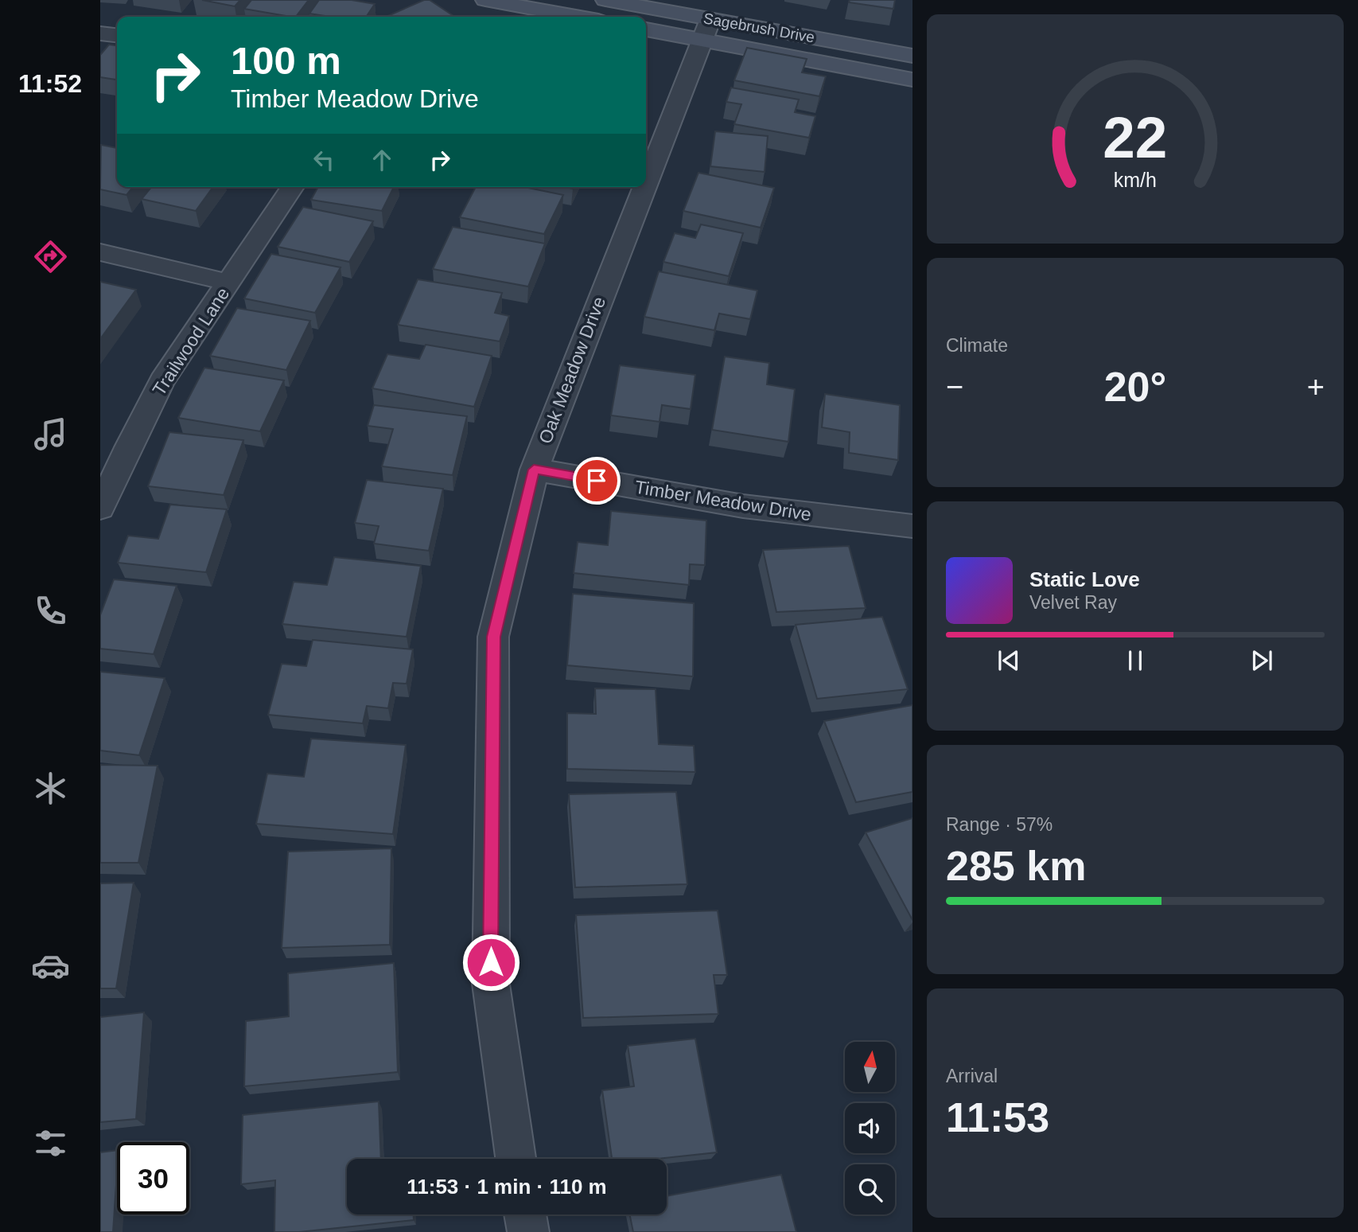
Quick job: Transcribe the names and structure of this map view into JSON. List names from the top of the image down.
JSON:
{
  "streets": {
    "street": [
      "Sagebrush Drive",
      "Trailwood Lane",
      "Oak Meadow Drive",
      "Timber Meadow Drive"
    ]
  },
  "crossings": [
    ["Sagebrush Drive", "Oak Meadow Drive"],
    ["Oak Meadow Drive", "Timber Meadow Drive"]
  ],
  "north": "top",
  "page": {
    "tabs": "11:52",
    "turn": ["100 m", "Timber Meadow Drive"],
    "tile": [
      "Climate",
      ["Range · 57%", "285 km"],
      ["Arrival", "11:53"]
    ],
    "heat": ["−", "20°", "+"],
    "song": ["Static Love", "Velvet Ray"],
    "limit": "30",
    "trip": "11:53 · 1 min · 110 m",
    "gauge": ["22", "km/h"]
  }
}
